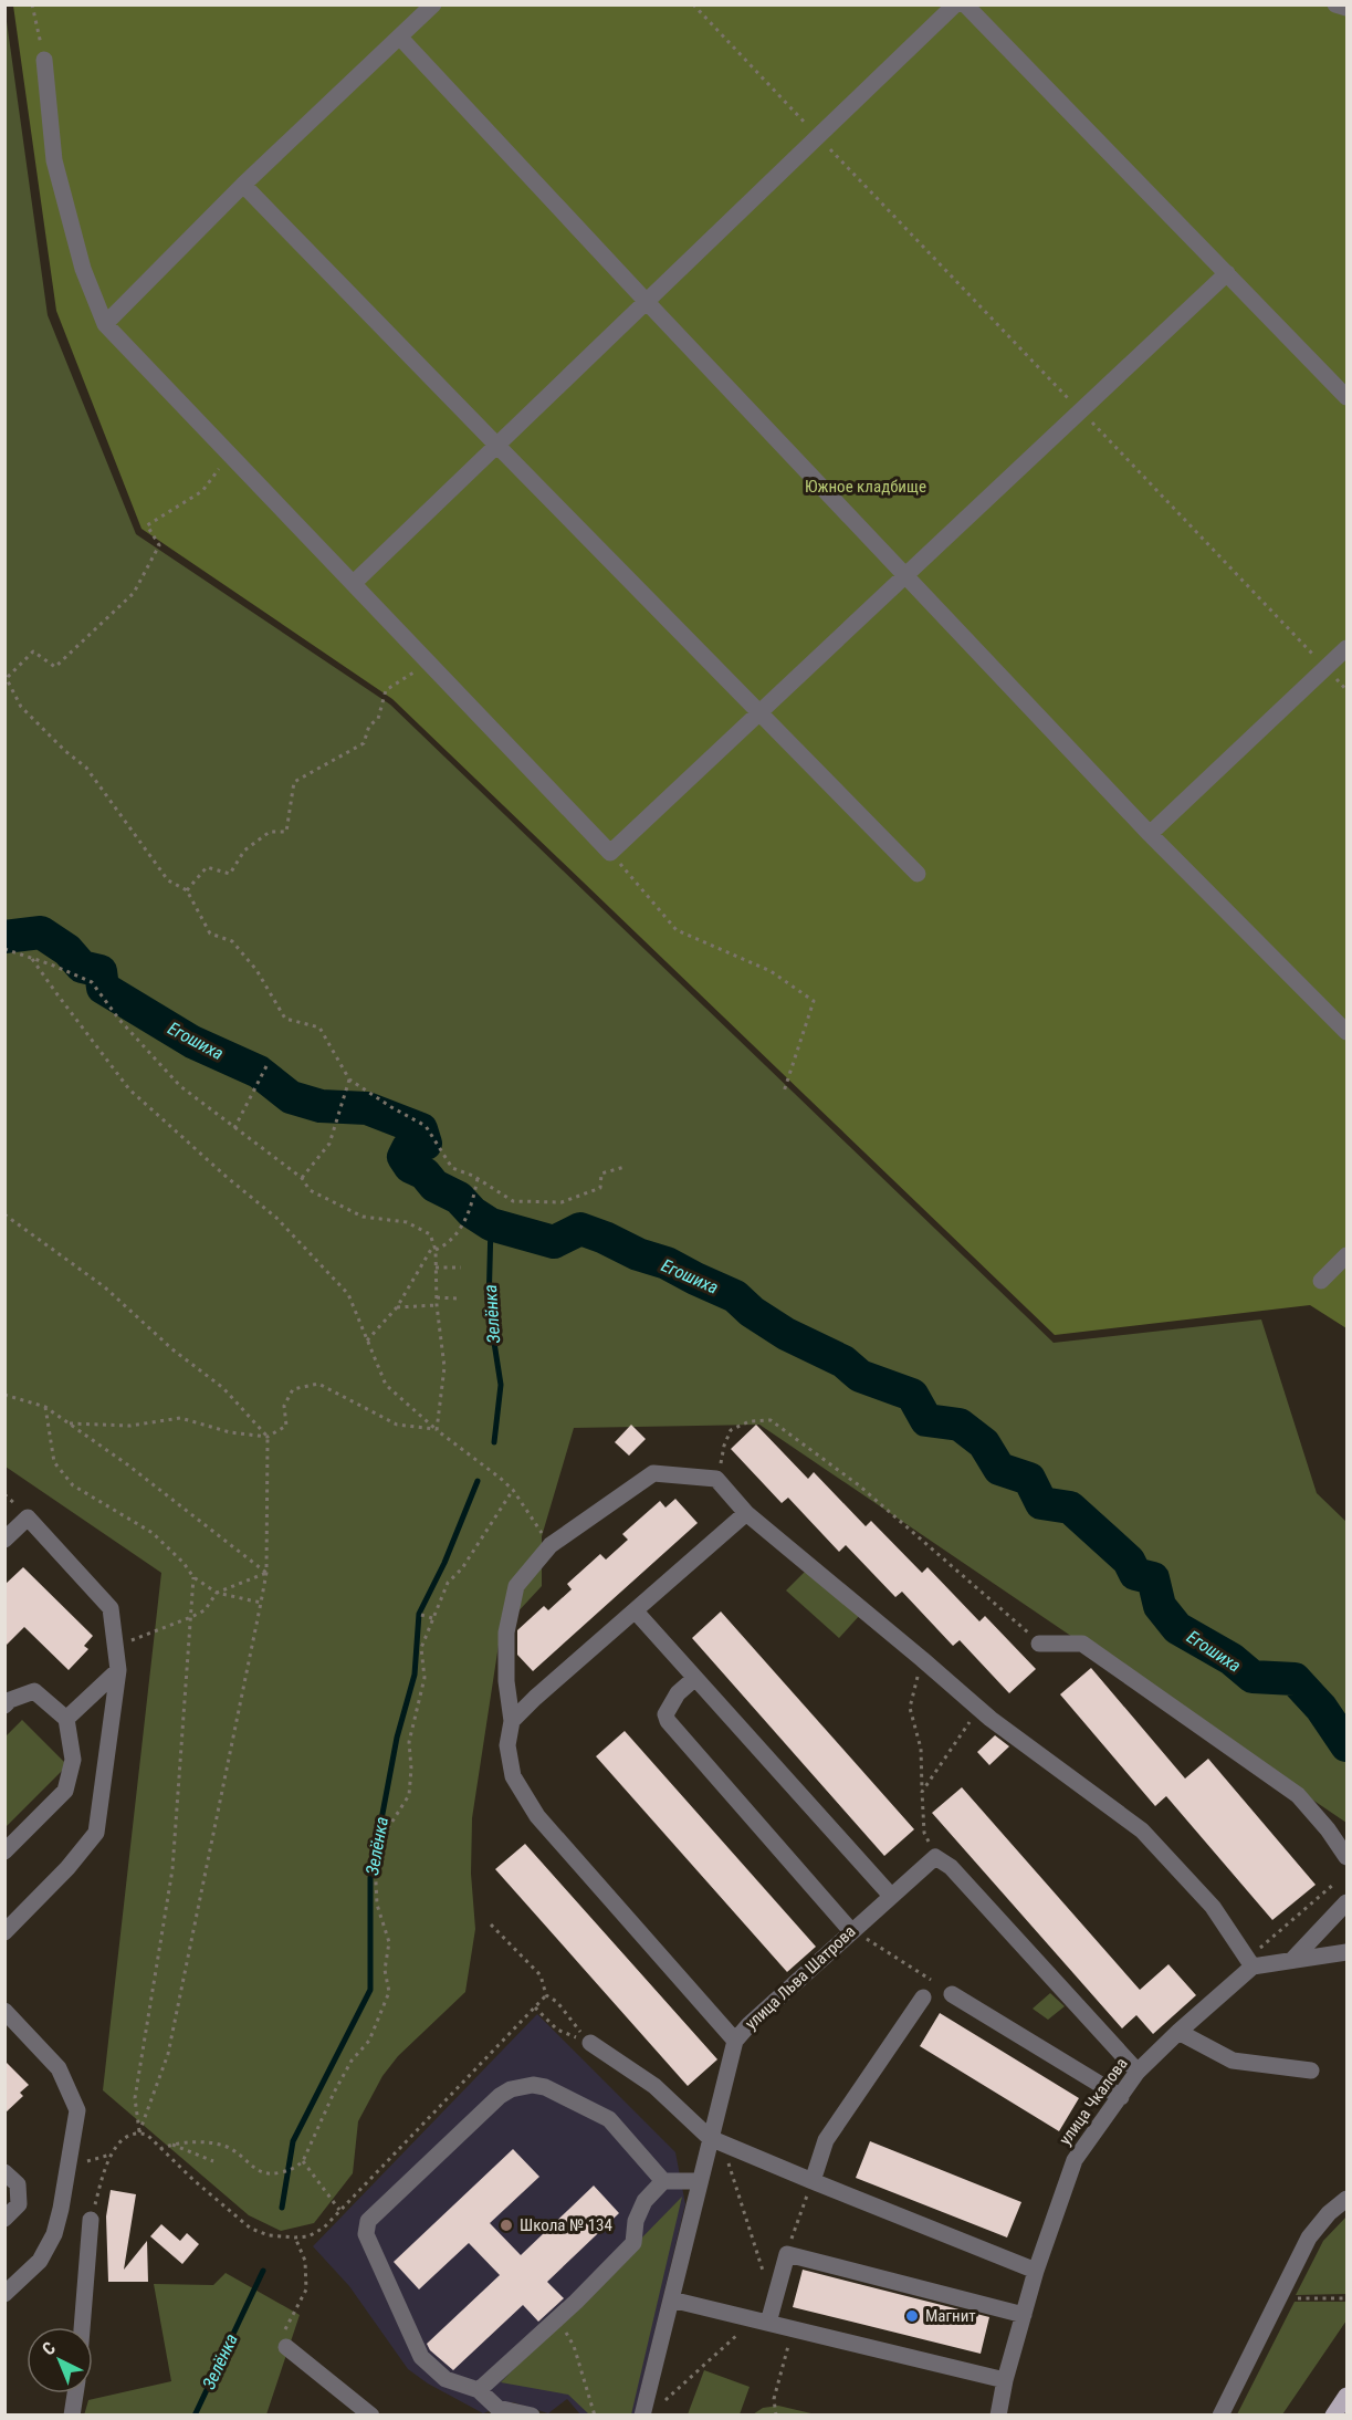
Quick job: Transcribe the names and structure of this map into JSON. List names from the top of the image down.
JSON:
{
  "streets": {
    "street": ["улица Льва Шатрова", "улица Чкалова"]
  },
  "water": ["Егошиха", "Зелёнка"],
  "parks": ["Южное кладбище"],
  "places": ["Школа № 134", "Магнит"],
  "north": "top left"
}
